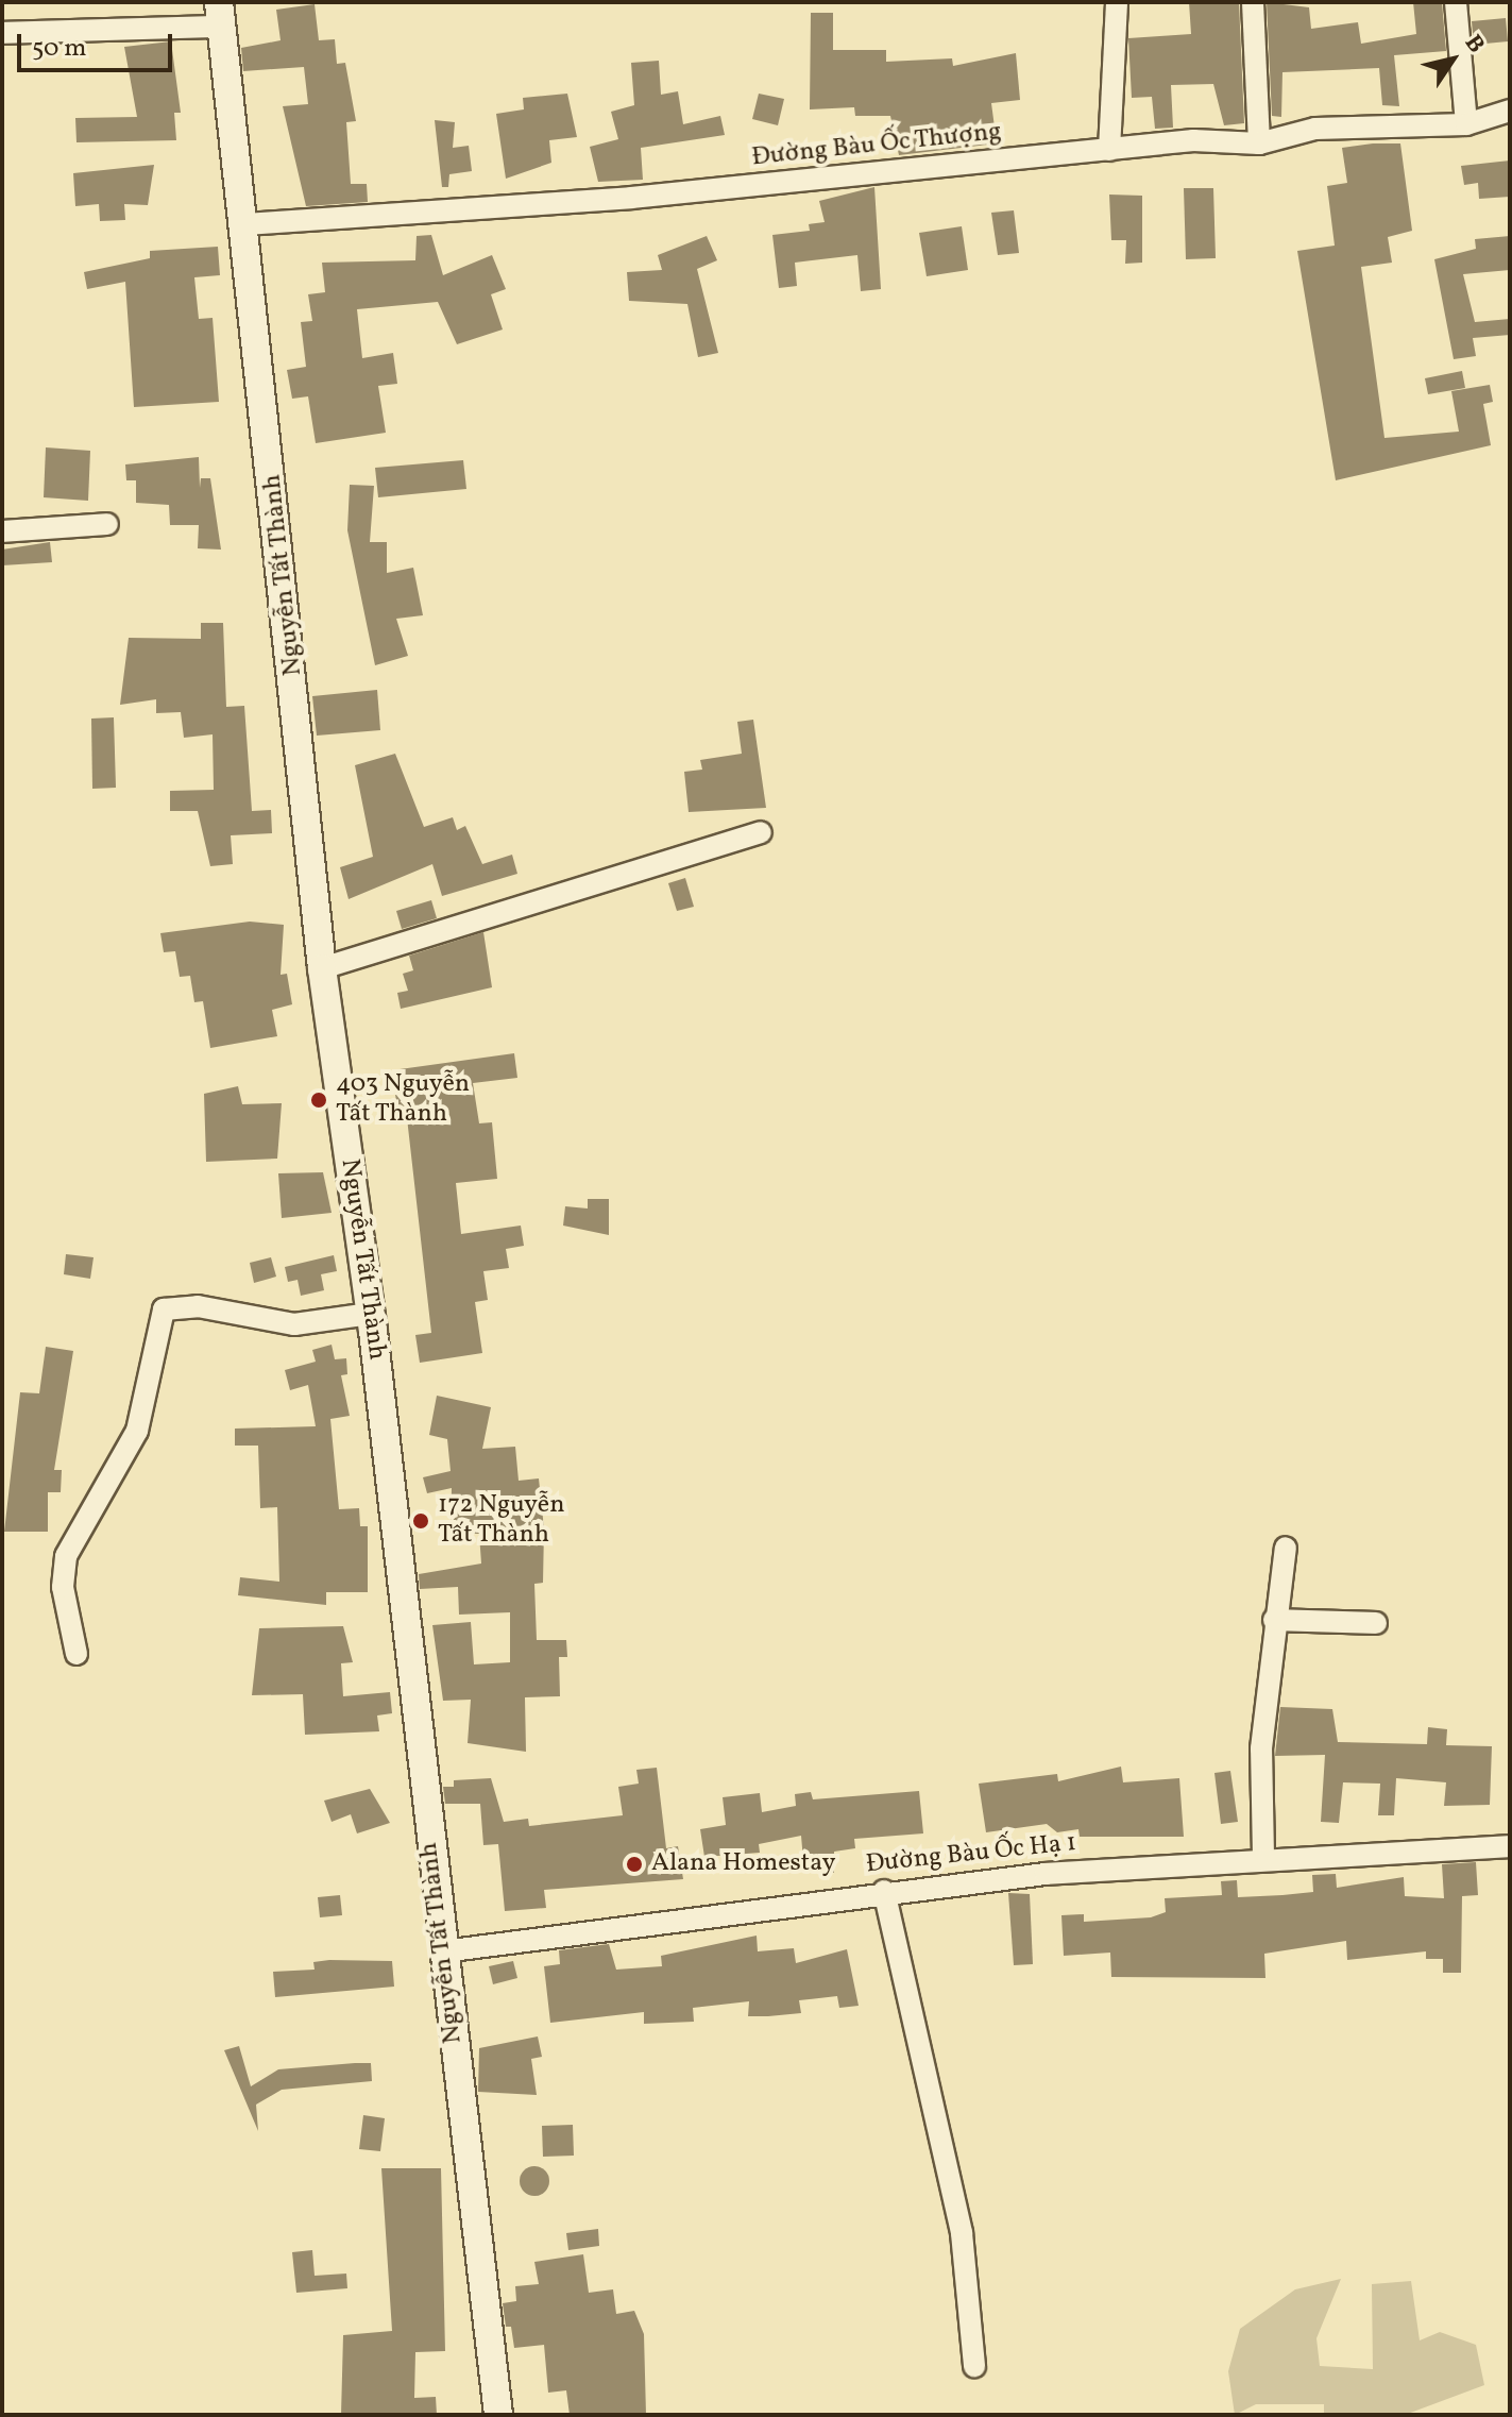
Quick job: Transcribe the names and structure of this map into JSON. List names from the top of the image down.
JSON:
{
  "streets": {
    "main road": ["Nguyễn Tất Thành"],
    "street": ["Đường Bàu Ốc Thượng", "Đường Bàu Ốc Hạ 1"]
  },
  "crossings": [
    ["Đường Bàu Ốc Thượng", "Nguyễn Tất Thành"],
    ["Nguyễn Tất Thành", "Đường Bàu Ốc Hạ 1"]
  ],
  "places": ["403 Nguyễn Tất Thành", "172 Nguyễn Tất Thành", "Alana Homestay"],
  "scale_bar": "50 m",
  "north": "top right"
}
